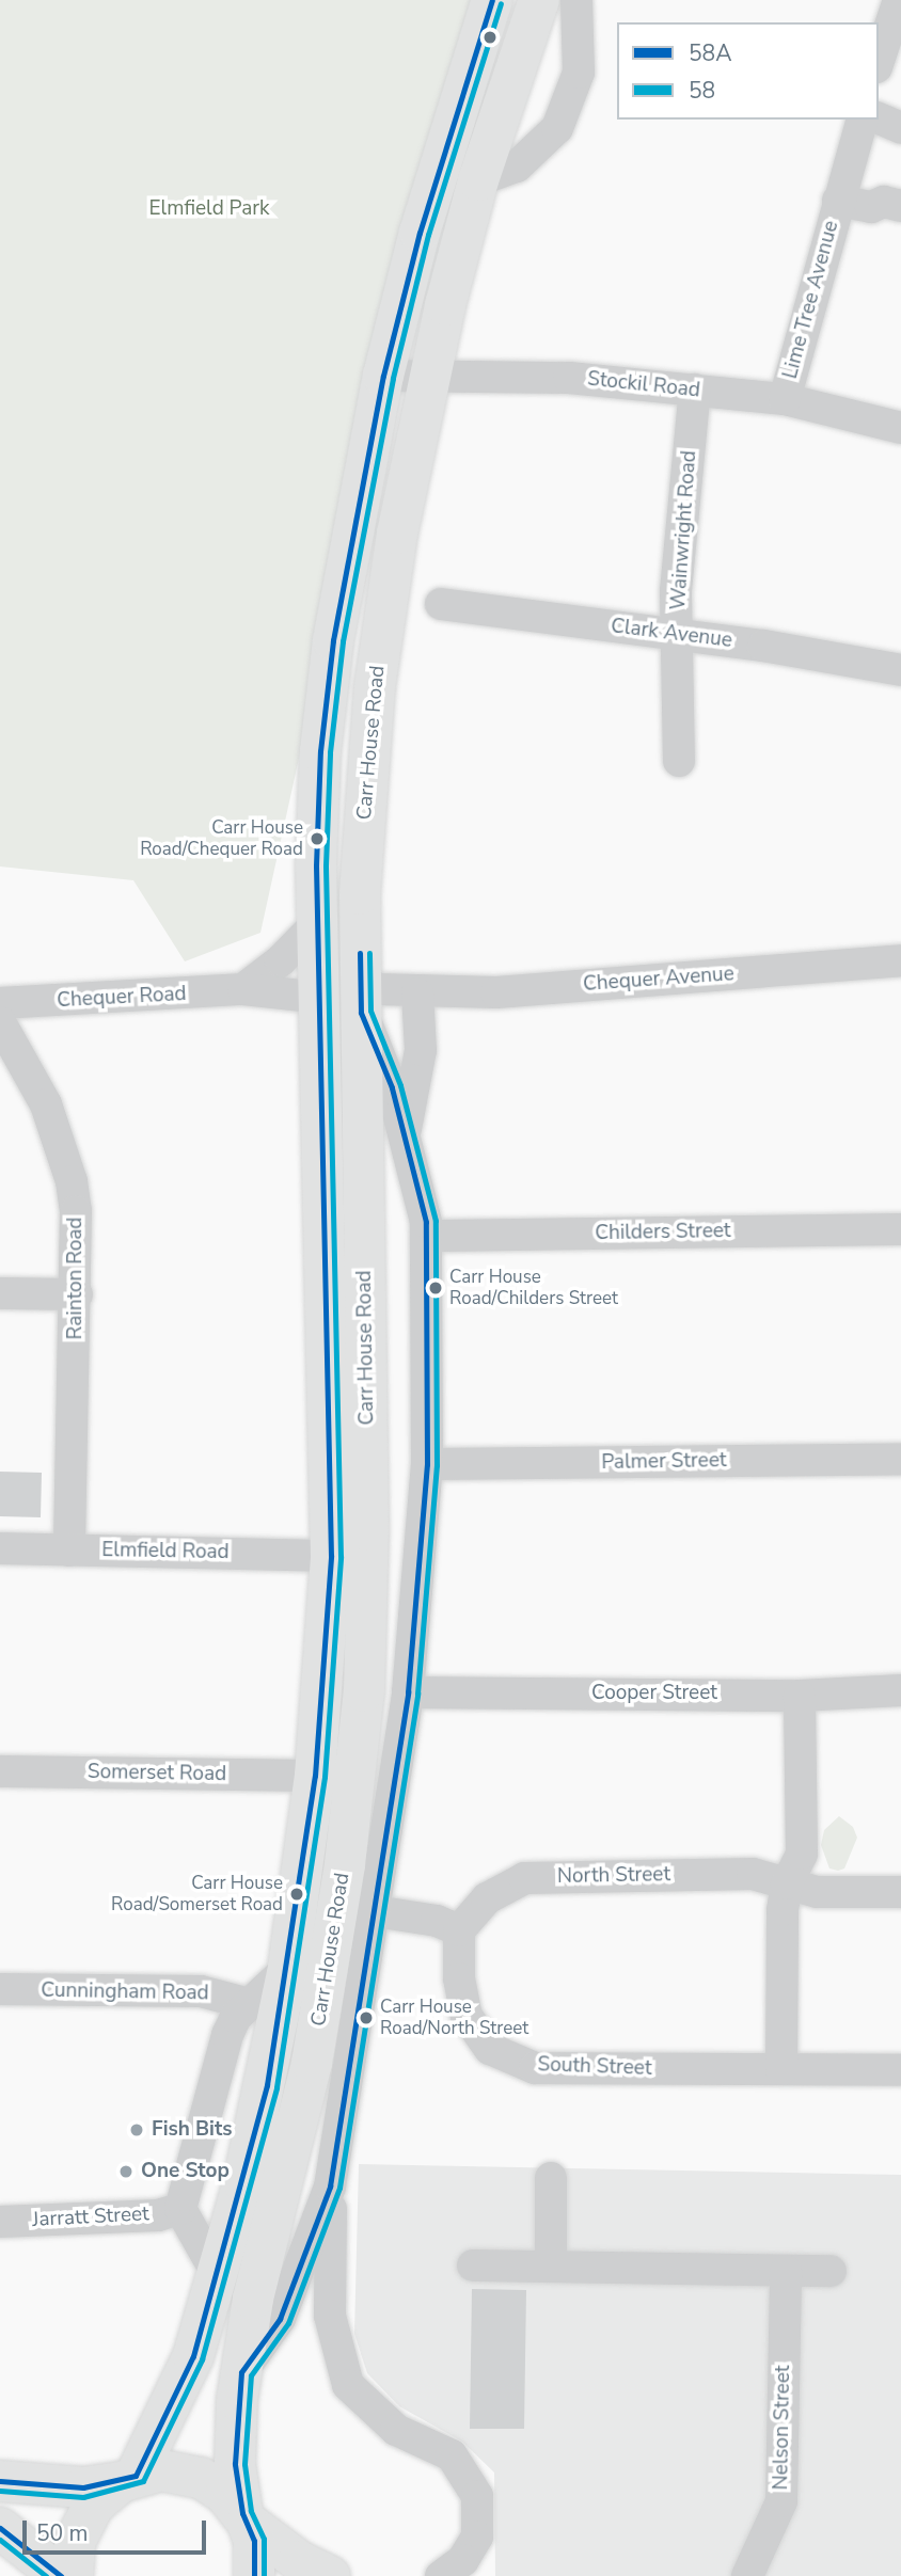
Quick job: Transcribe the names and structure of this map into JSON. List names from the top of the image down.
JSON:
{
  "streets": {
    "highway": ["Carr House Road"],
    "street": [
      "Lime Tree Avenue",
      "Stockil Road",
      "Wainwright Road",
      "Clark Avenue",
      "Chequer Avenue",
      "Chequer Road",
      "Childers Street",
      "Rainton Road",
      "Palmer Street",
      "Elmfield Road",
      "Cooper Street",
      "Somerset Road",
      "North Street",
      "Cunningham Road",
      "South Street",
      "Jarratt Street",
      "Nelson Street"
    ]
  },
  "crossings": [
    ["Lime Tree Avenue", "Stockil Road"],
    ["Stockil Road", "Wainwright Road"],
    ["Stockil Road", "Carr House Road"],
    ["Wainwright Road", "Clark Avenue"],
    ["Carr House Road", "Chequer Avenue"],
    ["Carr House Road", "Chequer Road"],
    ["Carr House Road", "Elmfield Road"],
    ["Carr House Road", "Somerset Road"],
    ["Rainton Road", "Elmfield Road"],
    ["North Street", "South Street"]
  ],
  "parks": ["Elmfield Park"],
  "places": [
    "Carr House Road/Chequer Road",
    "Carr House Road/Childers Street",
    "Carr House Road/Somerset Road",
    "Carr House Road/North Street",
    "Fish Bits",
    "One Stop"
  ],
  "lines": ["transit line 58A", "transit line 58"],
  "legend": ["58A", "58"],
  "scale_bar": "50 m"
}
